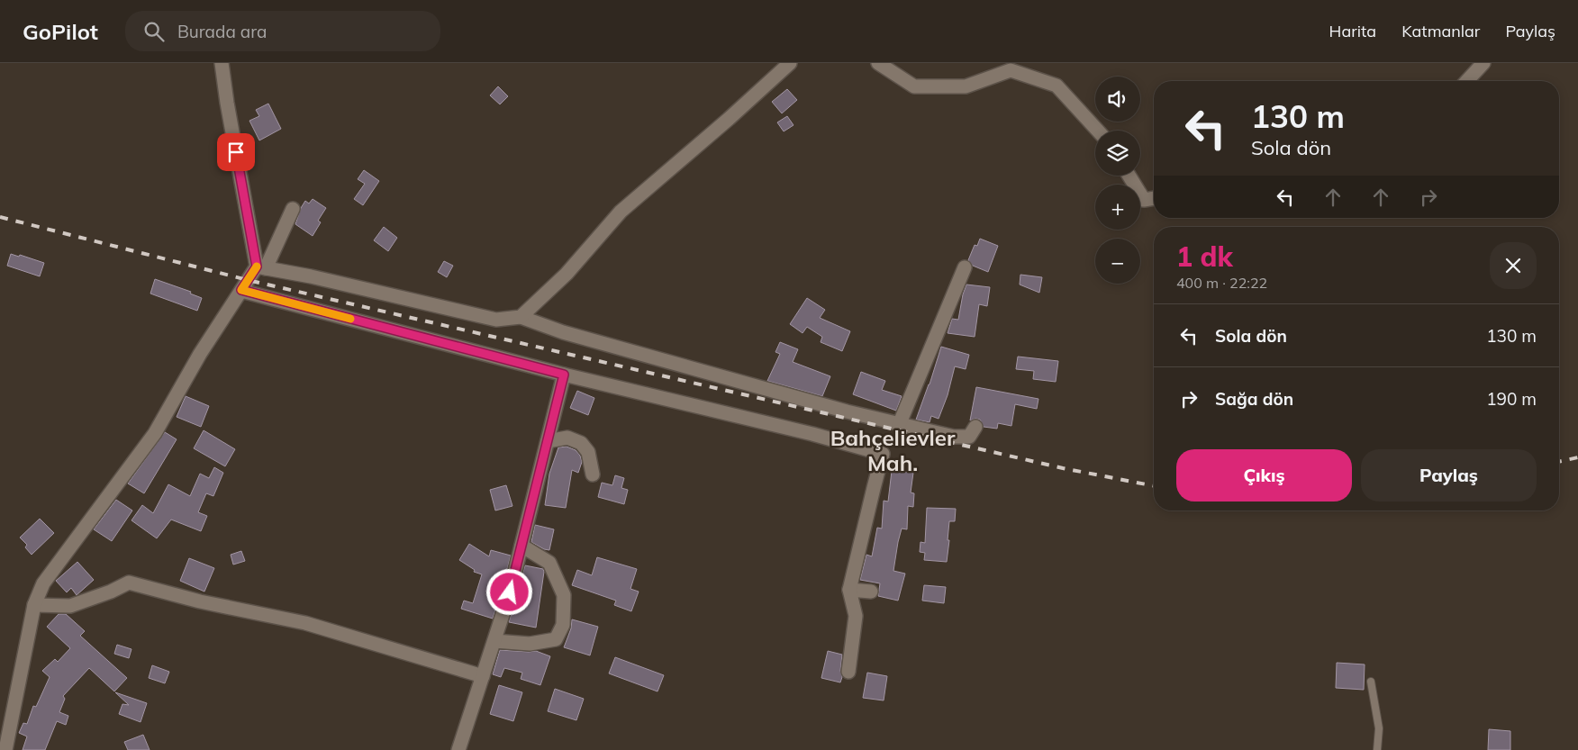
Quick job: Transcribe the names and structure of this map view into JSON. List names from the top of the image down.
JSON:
{
  "districts": ["Bahçelievler Mah."],
  "page": {
    "header": "GoPilot",
    "search": "Burada ara",
    "nav": ["Harita", "Katmanlar", "Paylaş"],
    "map_buttons": ["+", "−"],
    "turn": ["130 m", "Sola dön"],
    "heading": ["1 dk", "400 m · 22:22"],
    "list": [
      {
        "name": "Sola dön",
        "value": "130 m"
      },
      {
        "name": "Sağa dön",
        "value": "190 m"
      }
    ],
    "buttons": ["Çıkış", "Paylaş"]
  }
}
